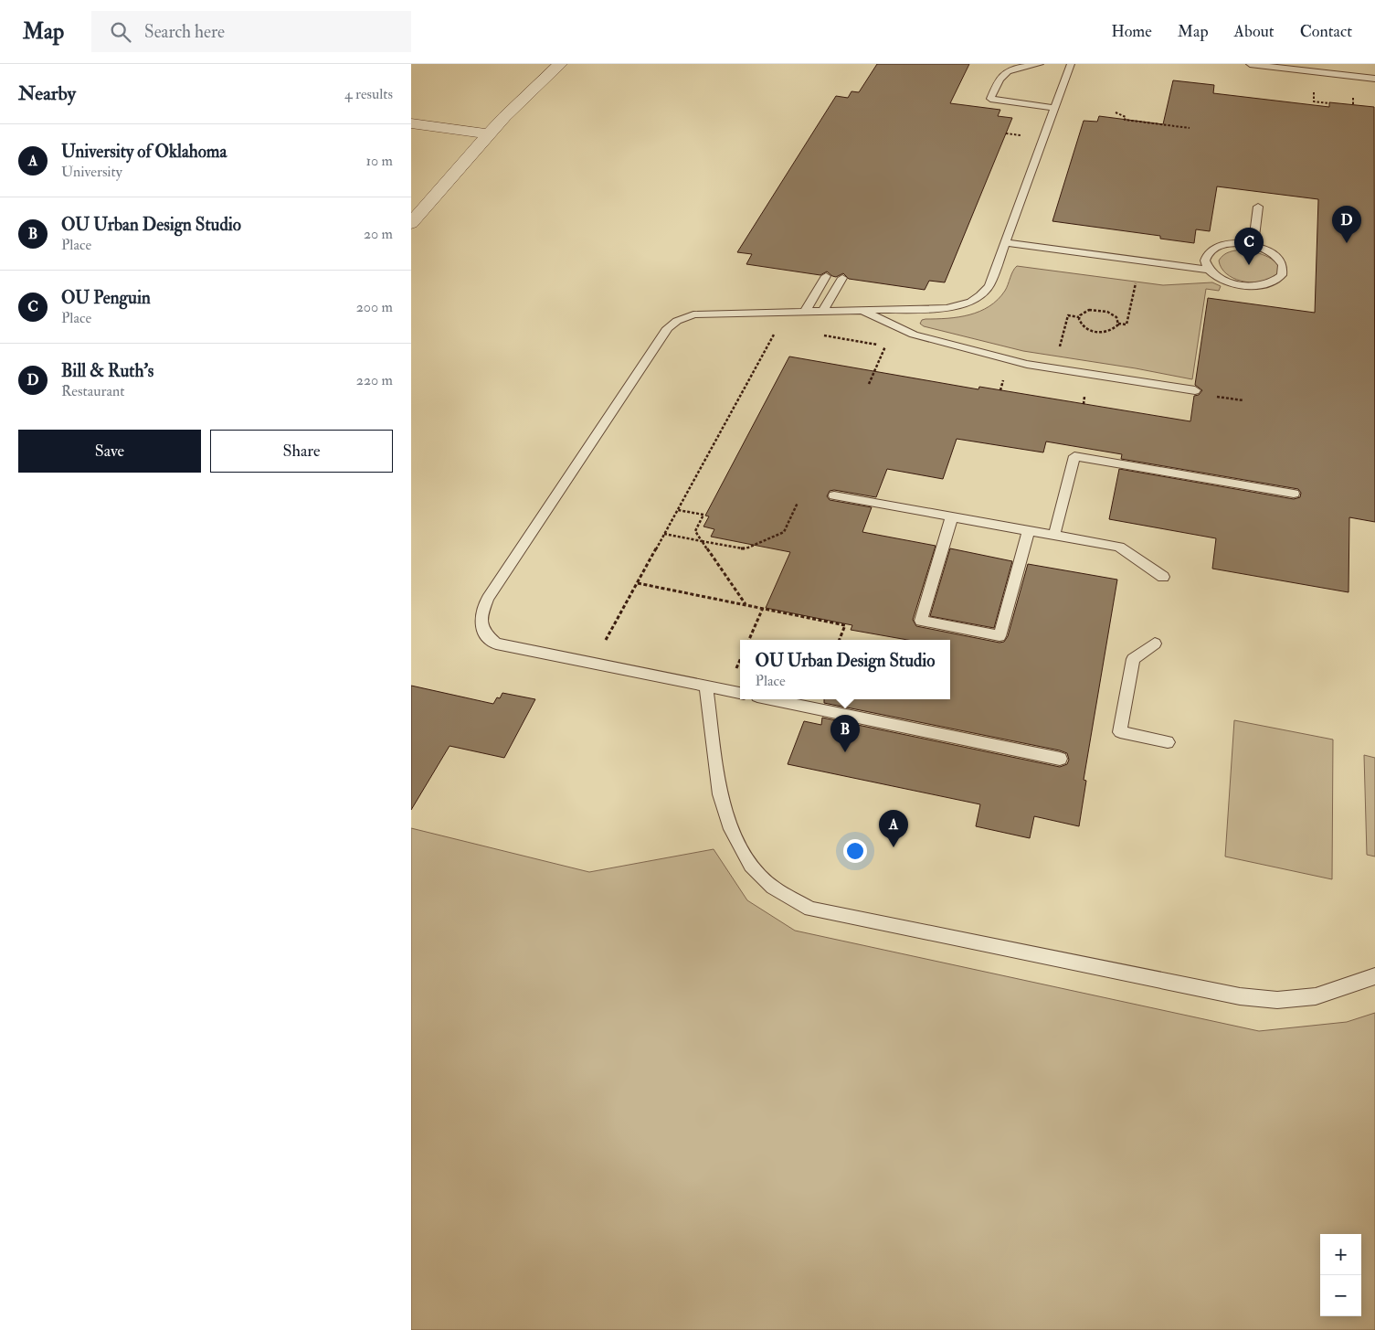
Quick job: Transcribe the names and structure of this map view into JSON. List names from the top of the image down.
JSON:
{
  "page": {
    "header": "Map",
    "search": "Search here",
    "nav": [
      "Home",
      "Map",
      "About",
      "Contact"
    ],
    "heading": ["Nearby", "4 results"],
    "list": [
      {
        "mark": "A",
        "name": "University of Oklahoma",
        "note": "University",
        "value": "10 m"
      },
      {
        "mark": "B",
        "name": "OU Urban Design Studio",
        "note": "Place",
        "value": "20 m"
      },
      {
        "mark": "C",
        "name": "OU Penguin",
        "note": "Place",
        "value": "200 m"
      },
      {
        "mark": "D",
        "name": "Bill & Ruth's",
        "note": "Restaurant",
        "value": "220 m"
      }
    ],
    "pins": [
      "D",
      "C",
      "B",
      "A"
    ],
    "buttons": ["Save", "Share"],
    "popup": ["OU Urban Design Studio", "Place"],
    "map_buttons": ["+", "−"]
  }
}
